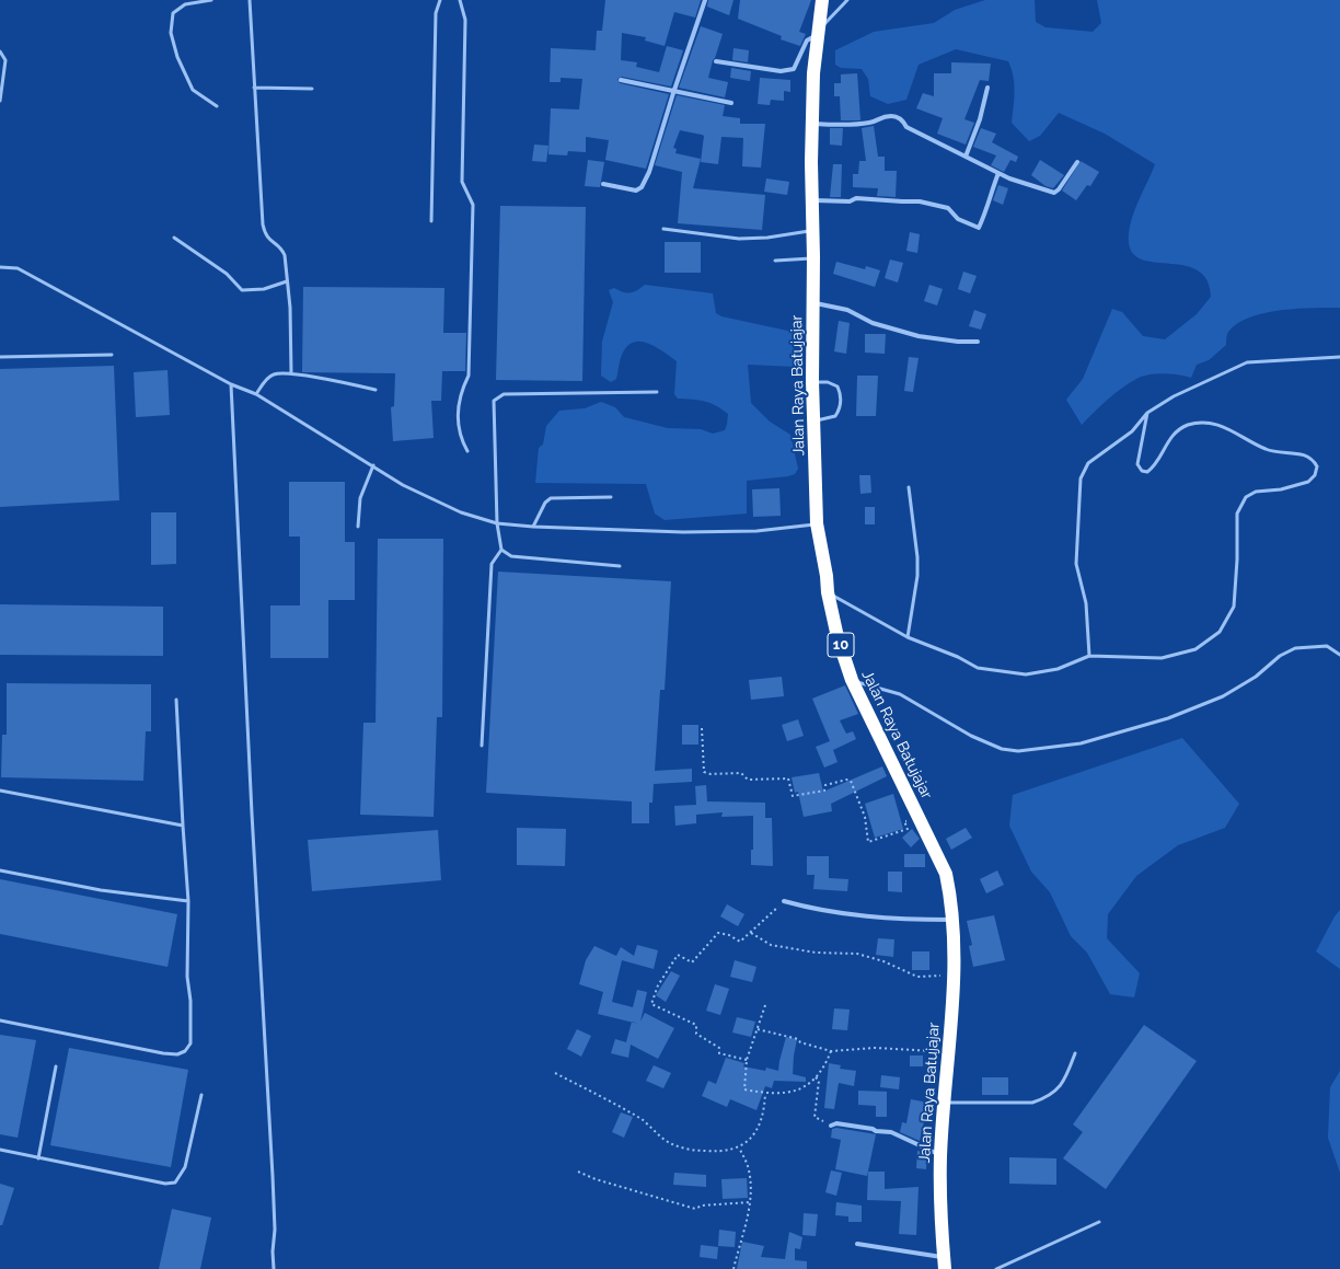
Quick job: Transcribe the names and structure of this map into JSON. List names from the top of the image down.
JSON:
{
  "streets": {
    "highway": ["Jalan Raya Batujajar", "10"]
  }
}
